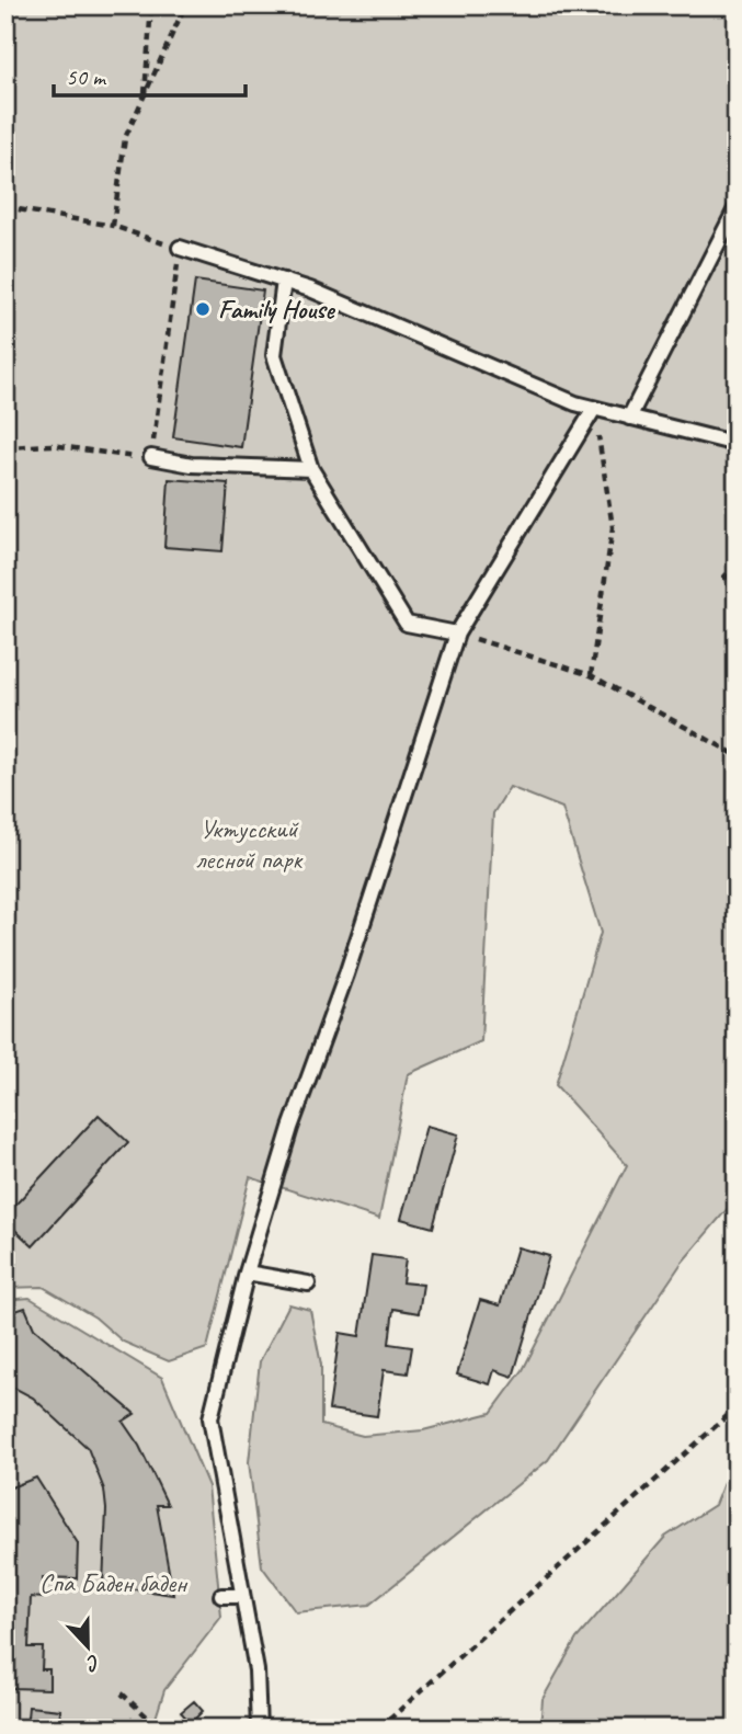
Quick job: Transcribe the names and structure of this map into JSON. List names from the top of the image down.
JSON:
{
  "parks": ["Уктусский лесной парк", "Спа Баден баден"],
  "places": ["Family House"],
  "scale_bar": "50 m",
  "north": "bottom"
}
